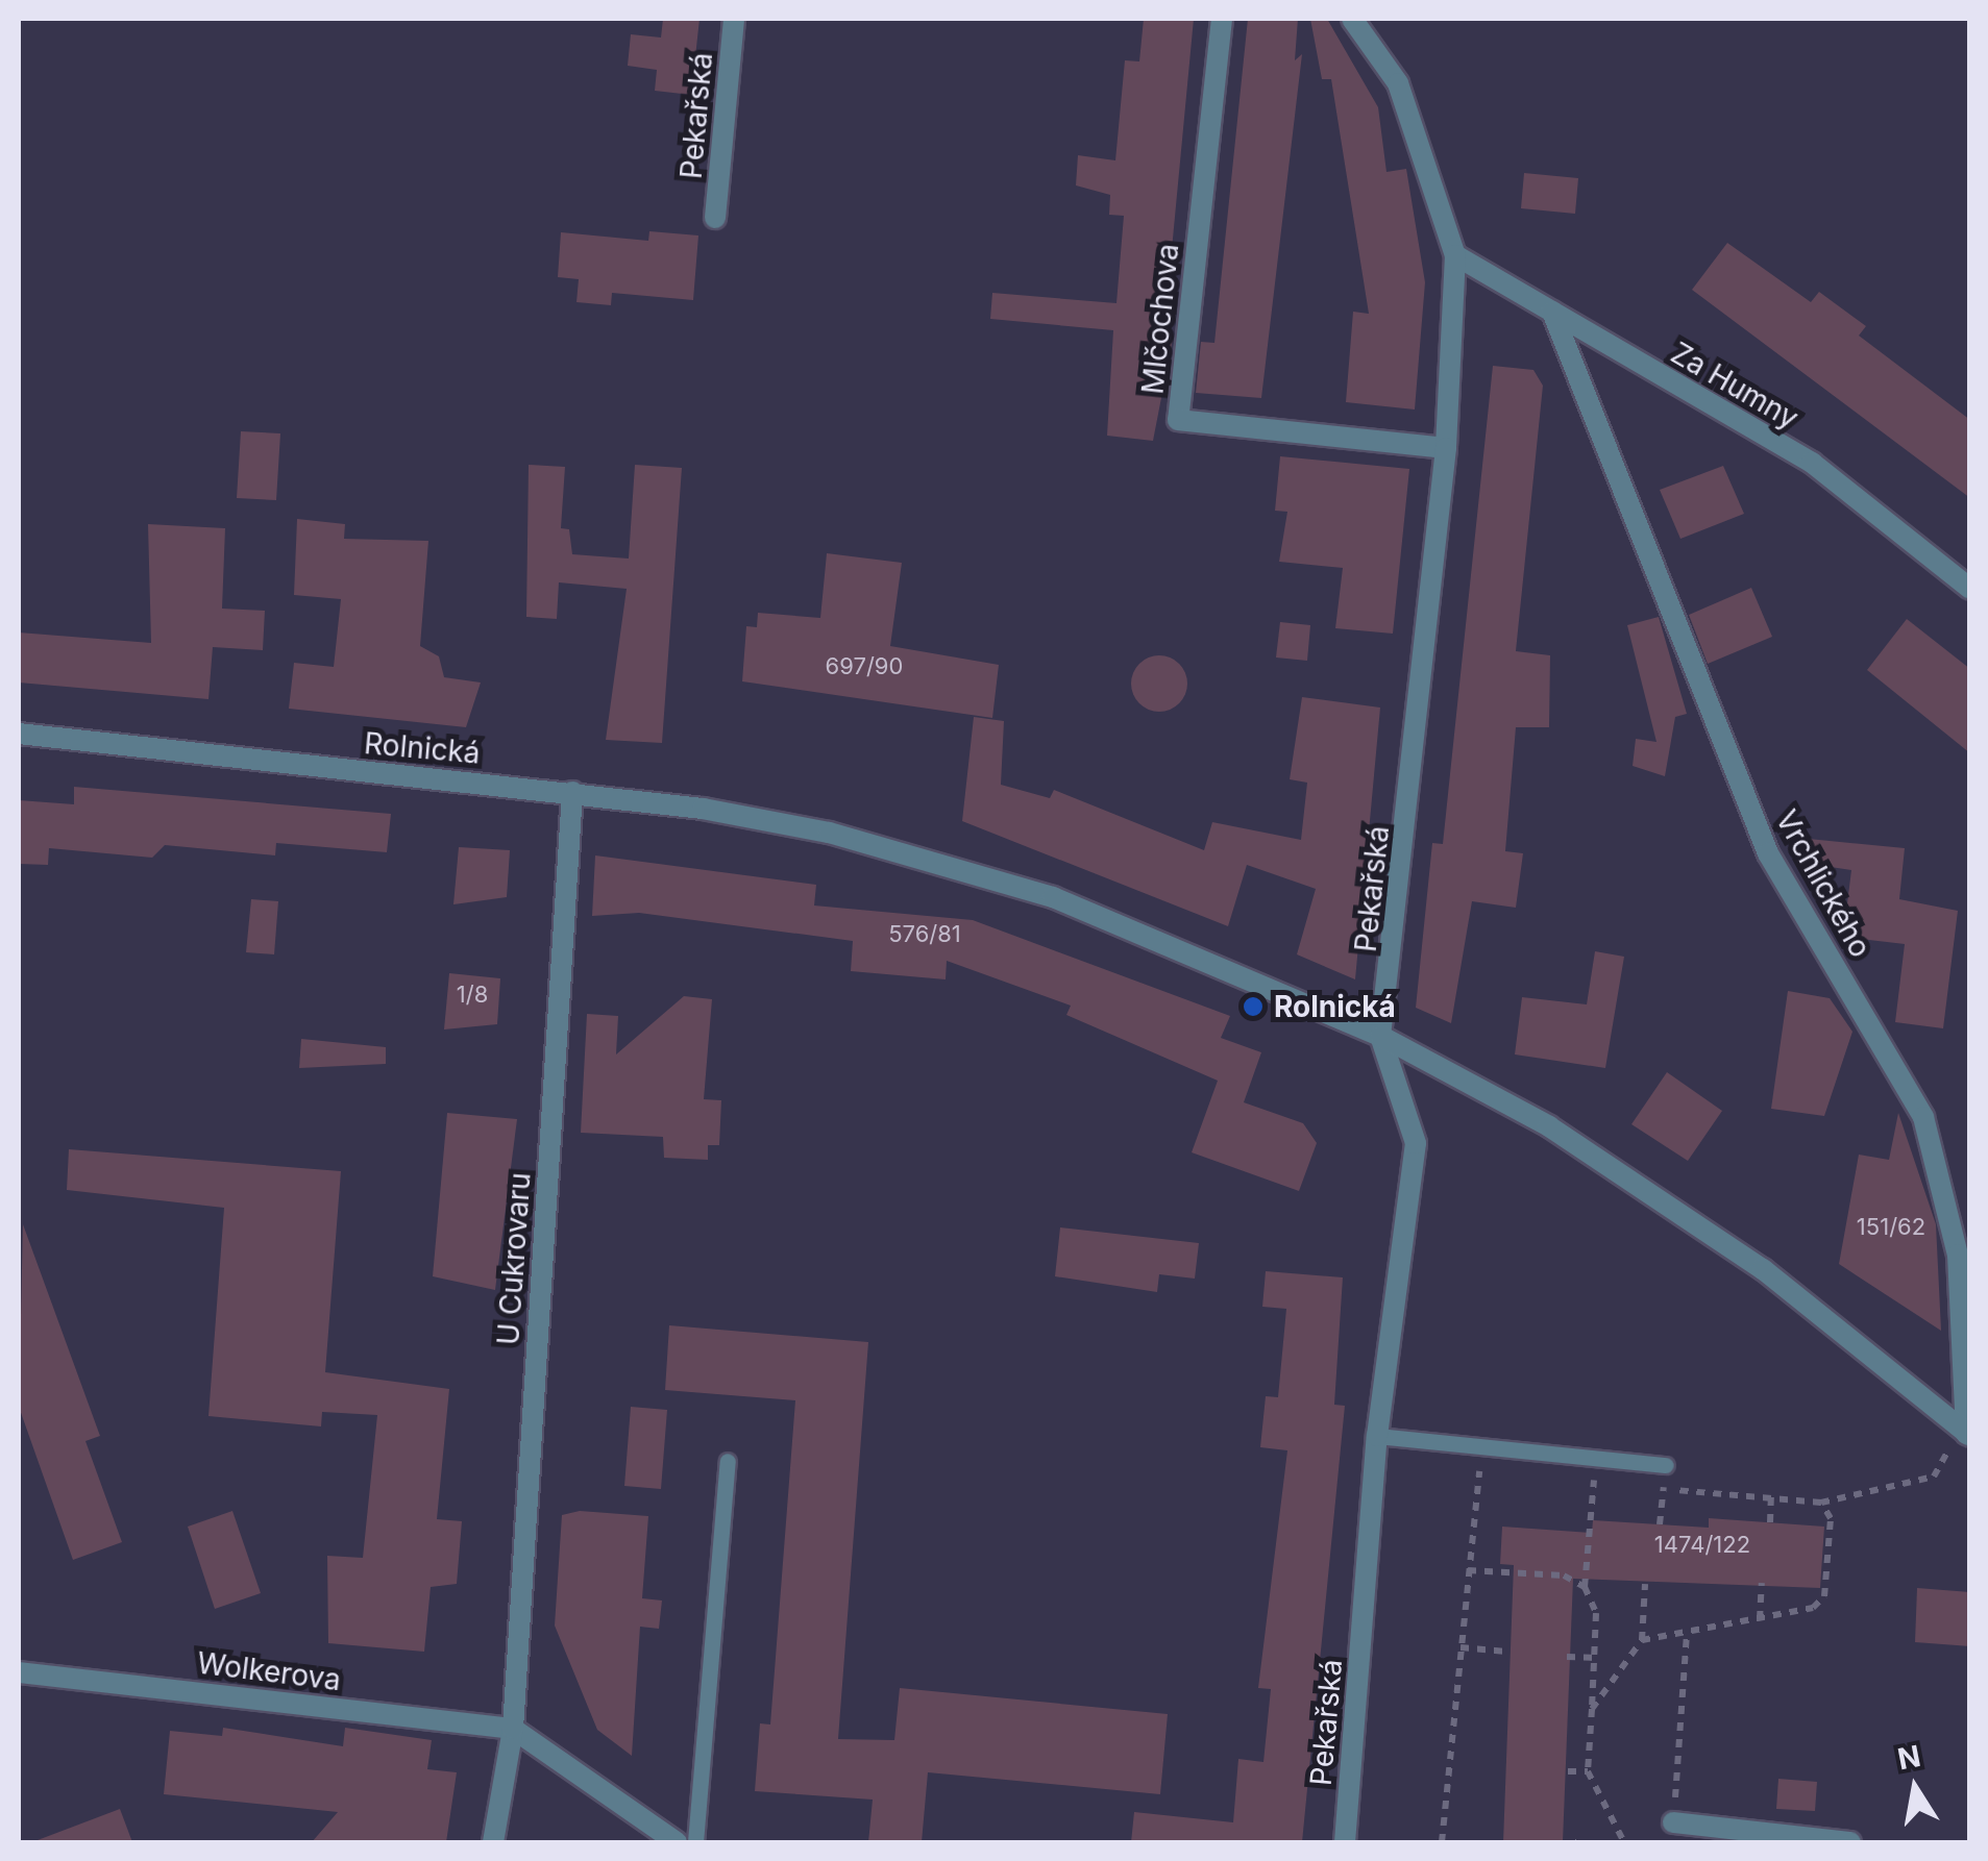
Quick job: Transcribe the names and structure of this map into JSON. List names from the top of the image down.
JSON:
{
  "streets": {
    "street": [
      "Pekařská",
      "Mlčochova",
      "Za Humny",
      "Rolnická",
      "Vrchlického",
      "U Cukrovaru",
      "Wolkerova"
    ]
  },
  "crossings": [
    ["Pekařská", "Mlčochova"],
    ["Pekařská", "Za Humny"],
    ["Pekařská", "Rolnická"],
    ["Za Humny", "Vrchlického"],
    ["Rolnická", "Vrchlického"],
    ["Rolnická", "U Cukrovaru"],
    ["U Cukrovaru", "Wolkerova"]
  ],
  "places": ["Rolnická"],
  "house_numbers": [
    "697/90",
    "576/81",
    "1/8",
    "151/62",
    "1474/122"
  ],
  "north": "top"
}
